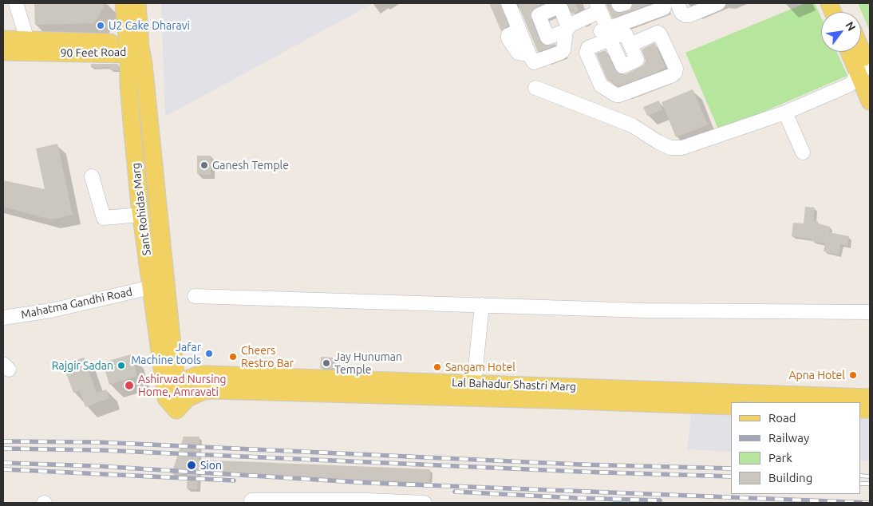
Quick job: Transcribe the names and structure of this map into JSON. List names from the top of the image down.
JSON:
{
  "streets": {
    "main road": ["90 Feet Road", "Sant Rohidas Marg", "Lal Bahadur Shastri Marg"],
    "street": ["Mahatma Gandhi Road"]
  },
  "crossings": [
    ["90 Feet Road", "Sant Rohidas Marg"],
    ["Sant Rohidas Marg", "Mahatma Gandhi Road"],
    ["Sant Rohidas Marg", "Lal Bahadur Shastri Marg"]
  ],
  "places": [
    "U2 Cake Dharavi",
    "Ganesh Temple",
    "Jafar Machine tools",
    "Cheers Restro Bar",
    "Jay Hunuman Temple",
    "Rajgir Sadan",
    "Sangam Hotel",
    "Apna Hotel",
    "Ashirwad Nursing Home, Amravati",
    "Sion"
  ],
  "legend": [
    "Road",
    "Railway",
    "Park",
    "Building"
  ],
  "north": "top right"
}
